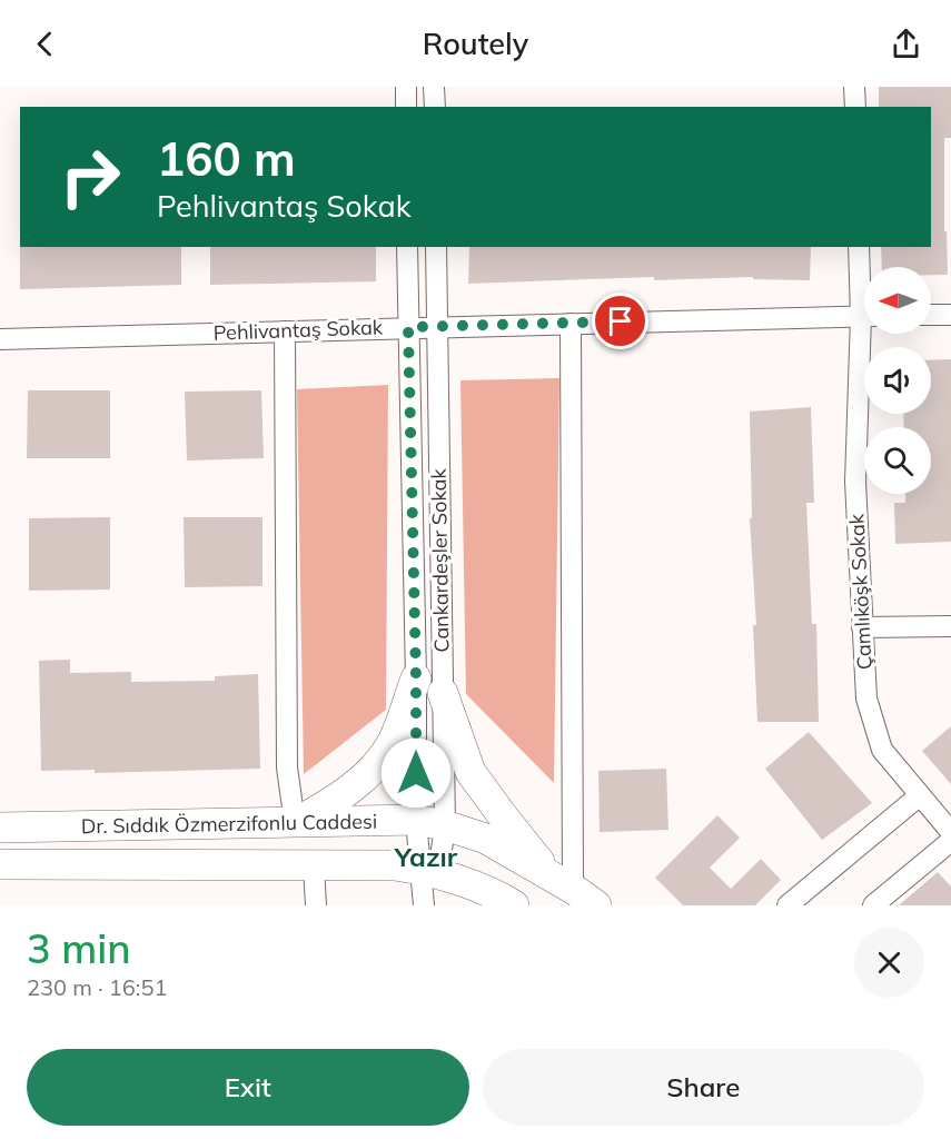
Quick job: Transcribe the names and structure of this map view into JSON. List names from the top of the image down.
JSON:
{
  "streets": {
    "main road": ["Dr. Sıddık Özmerzifonlu Caddesi"],
    "street": ["Pehlivantaş Sokak", "Cankardeşler Sokak", "Çamlıköşk Sokak"]
  },
  "crossings": [
    ["Pehlivantaş Sokak", "Cankardeşler Sokak"],
    ["Cankardeşler Sokak", "Dr. Sıddık Özmerzifonlu Caddesi"]
  ],
  "districts": ["Yazır"],
  "north": "left",
  "page": {
    "header": "Routely",
    "turn": ["160 m", "Pehlivantaş Sokak"],
    "heading": ["3 min", "230 m · 16:51"],
    "buttons": ["Exit", "Share"]
  }
}
